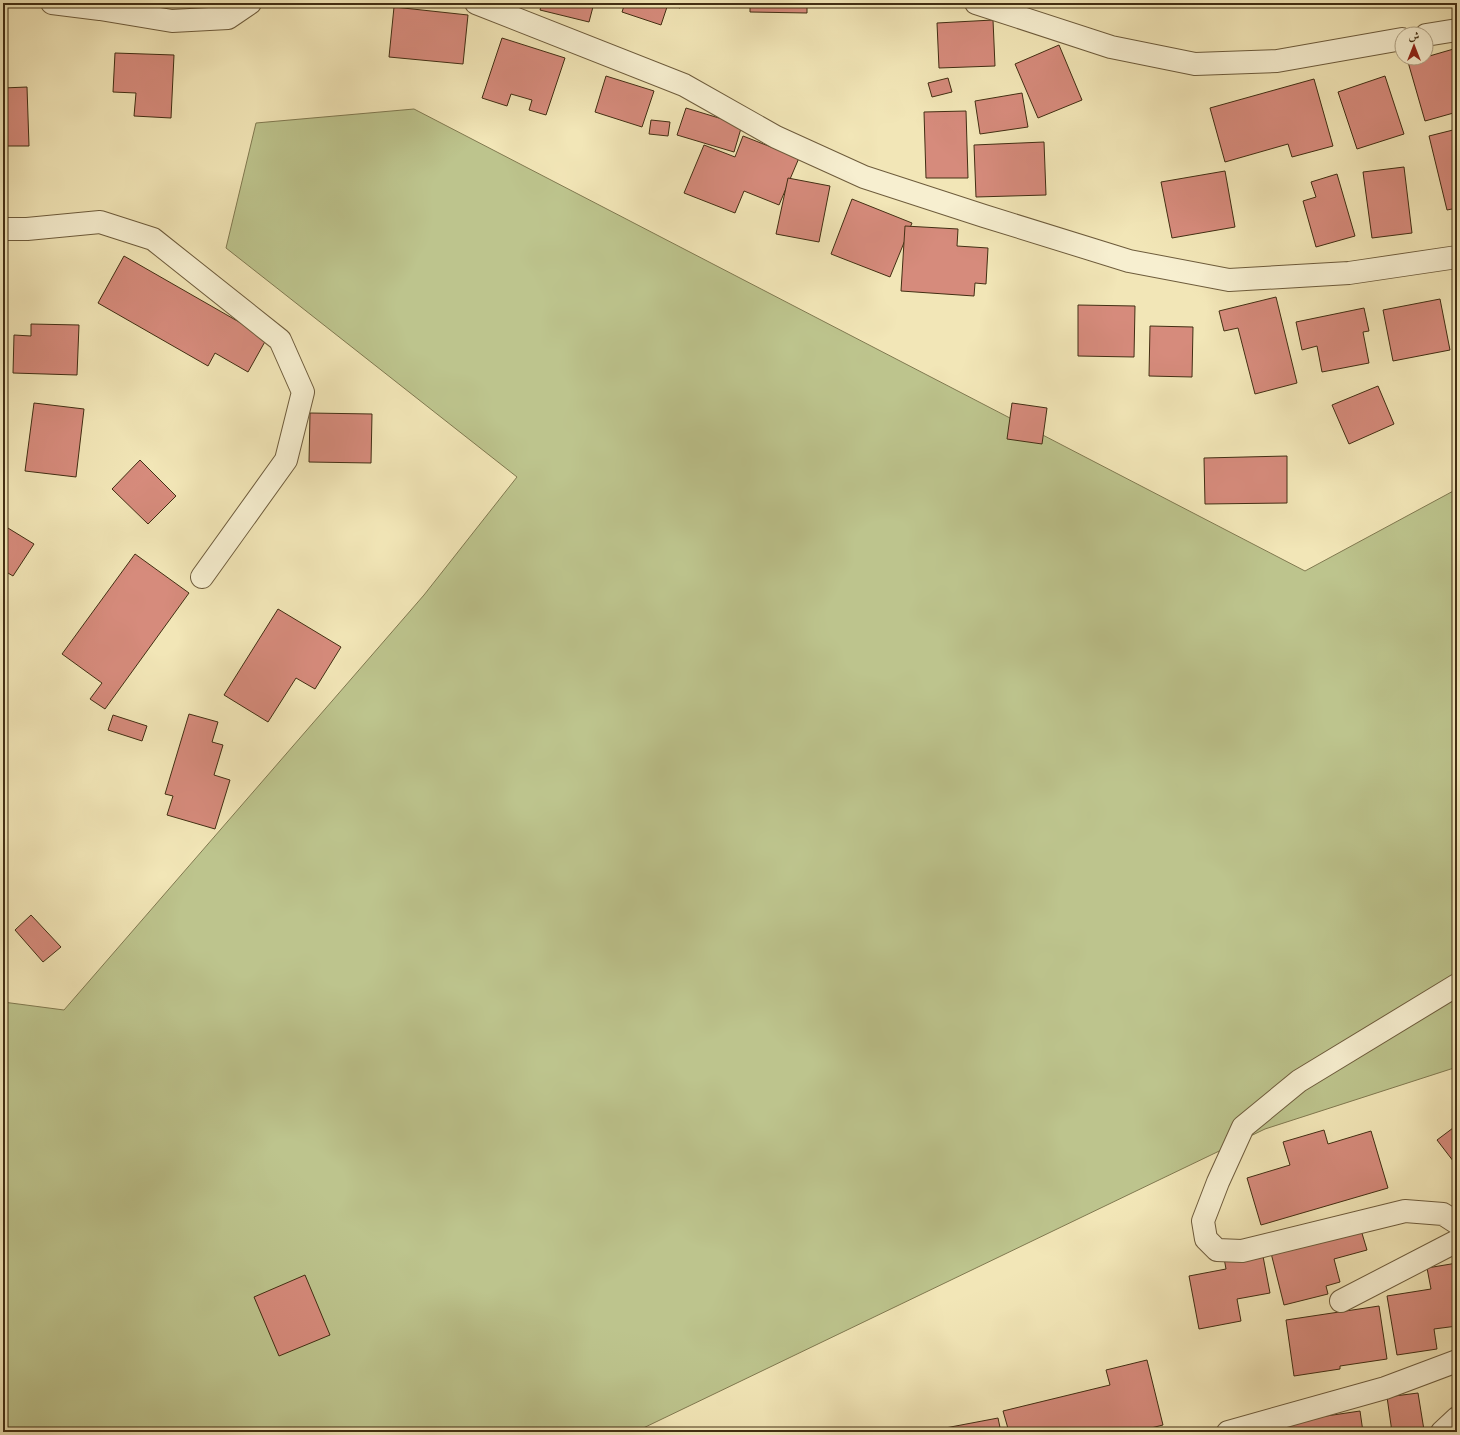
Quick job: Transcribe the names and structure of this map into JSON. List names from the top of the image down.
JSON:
{
  "north": "top"
}
